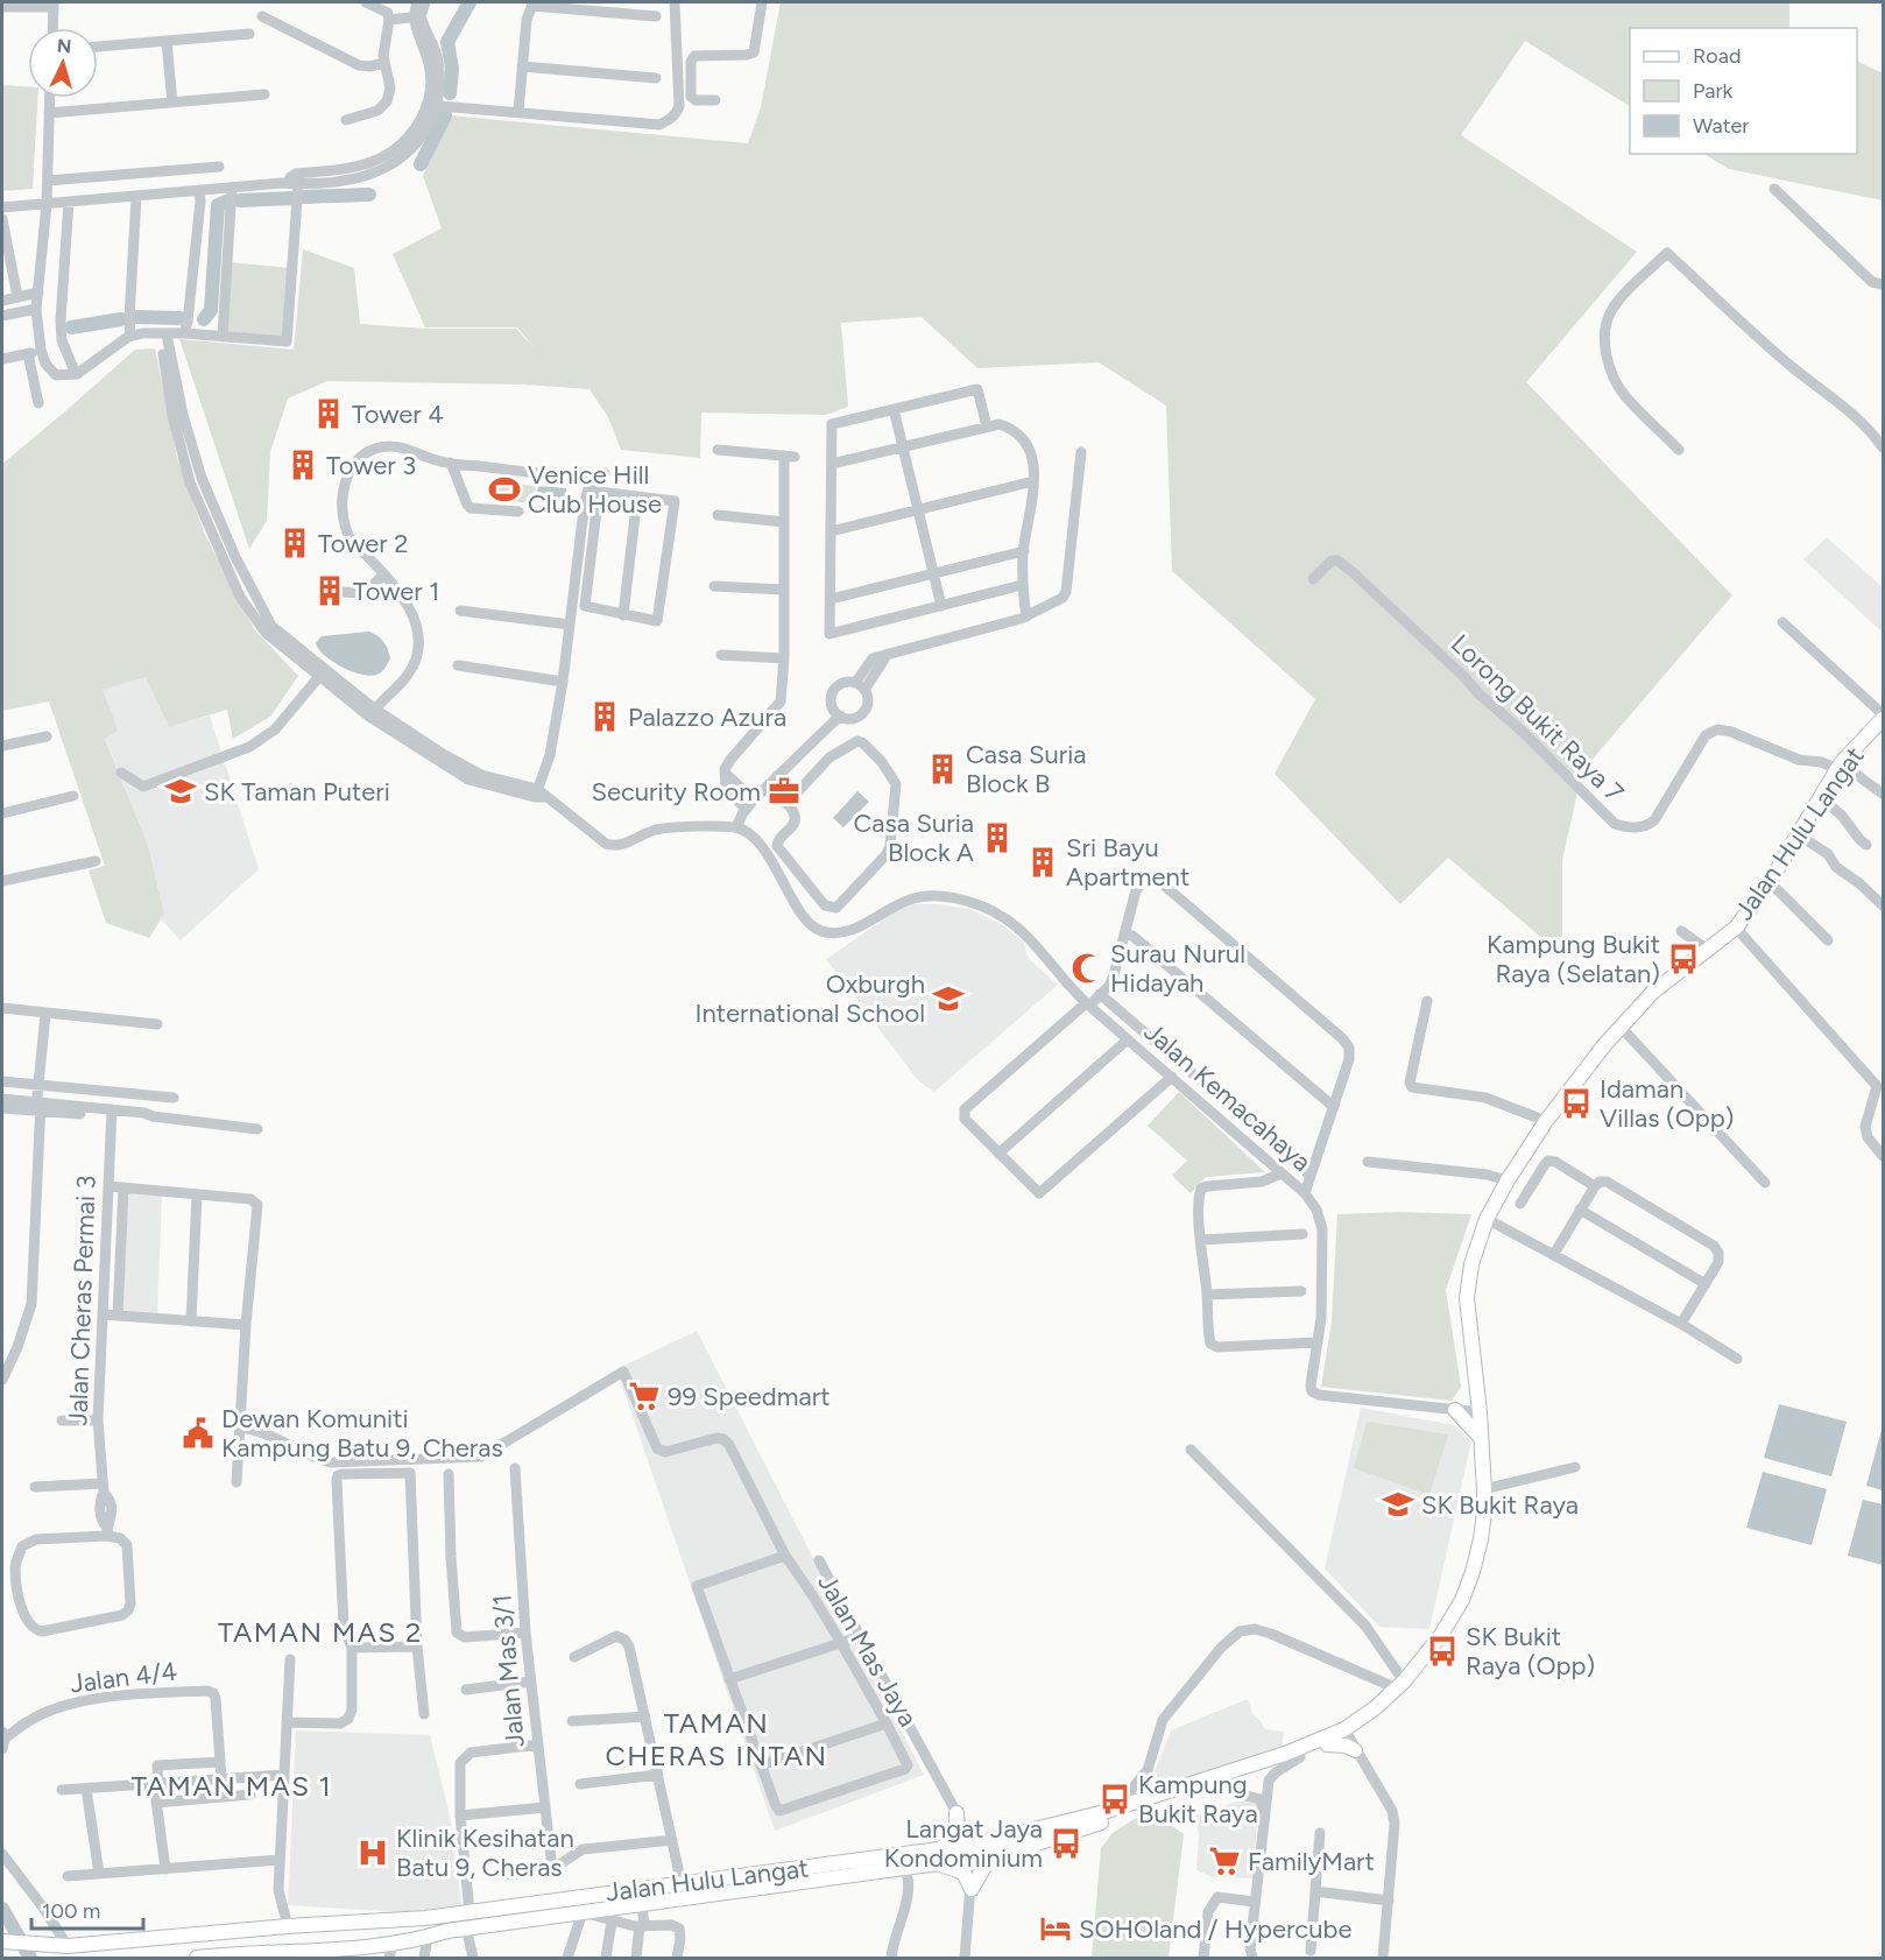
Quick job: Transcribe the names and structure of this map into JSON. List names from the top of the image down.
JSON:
{
  "streets": {
    "main road": ["Jalan Hulu Langat"],
    "street": [
      "Lorong Bukit Raya 7",
      "Jalan Kemacahaya",
      "Jalan Cheras Permai 3",
      "Jalan Mas Jaya",
      "Jalan Mas 3/1",
      "Jalan 4/4"
    ]
  },
  "crossings": [
    ["Lorong Bukit Raya 7", "Jalan Hulu Langat"],
    ["Jalan Hulu Langat", "Jalan Kemacahaya"]
  ],
  "districts": ["TAMAN MAS 2", "TAMAN CHERAS INTAN", "TAMAN MAS 1"],
  "places": {
    "building": [
      "Tower 4",
      "Tower 3",
      "Tower 2",
      "Tower 1",
      "Palazzo Azura",
      "Casa Suria Block B",
      "Casa Suria Block A",
      "Sri Bayu Apartment"
    ],
    "sports": ["Venice Hill Club House"],
    "school or university": ["SK Taman Puteri", "Oxburgh International School", "SK Bukit Raya"],
    "office": ["Security Room"],
    "bus stop": [
      "Kampung Bukit Raya (Selatan)",
      "Idaman Villas (Opp)",
      "SK Bukit Raya (Opp)",
      "Kampung Bukit Raya",
      "Langat Jaya Kondominium"
    ],
    "mosque": ["Surau Nurul Hidayah"],
    "supermarket": ["99 Speedmart", "FamilyMart"],
    "public building": ["Dewan Komuniti Kampung Batu 9, Cheras"],
    "hospital": ["Klinik Kesihatan Batu 9, Cheras"],
    "hotel": ["SOHOland / Hypercube"]
  },
  "legend": ["Road", "Park", "Water"],
  "scale_bar": "100 m",
  "north": "top"
}
